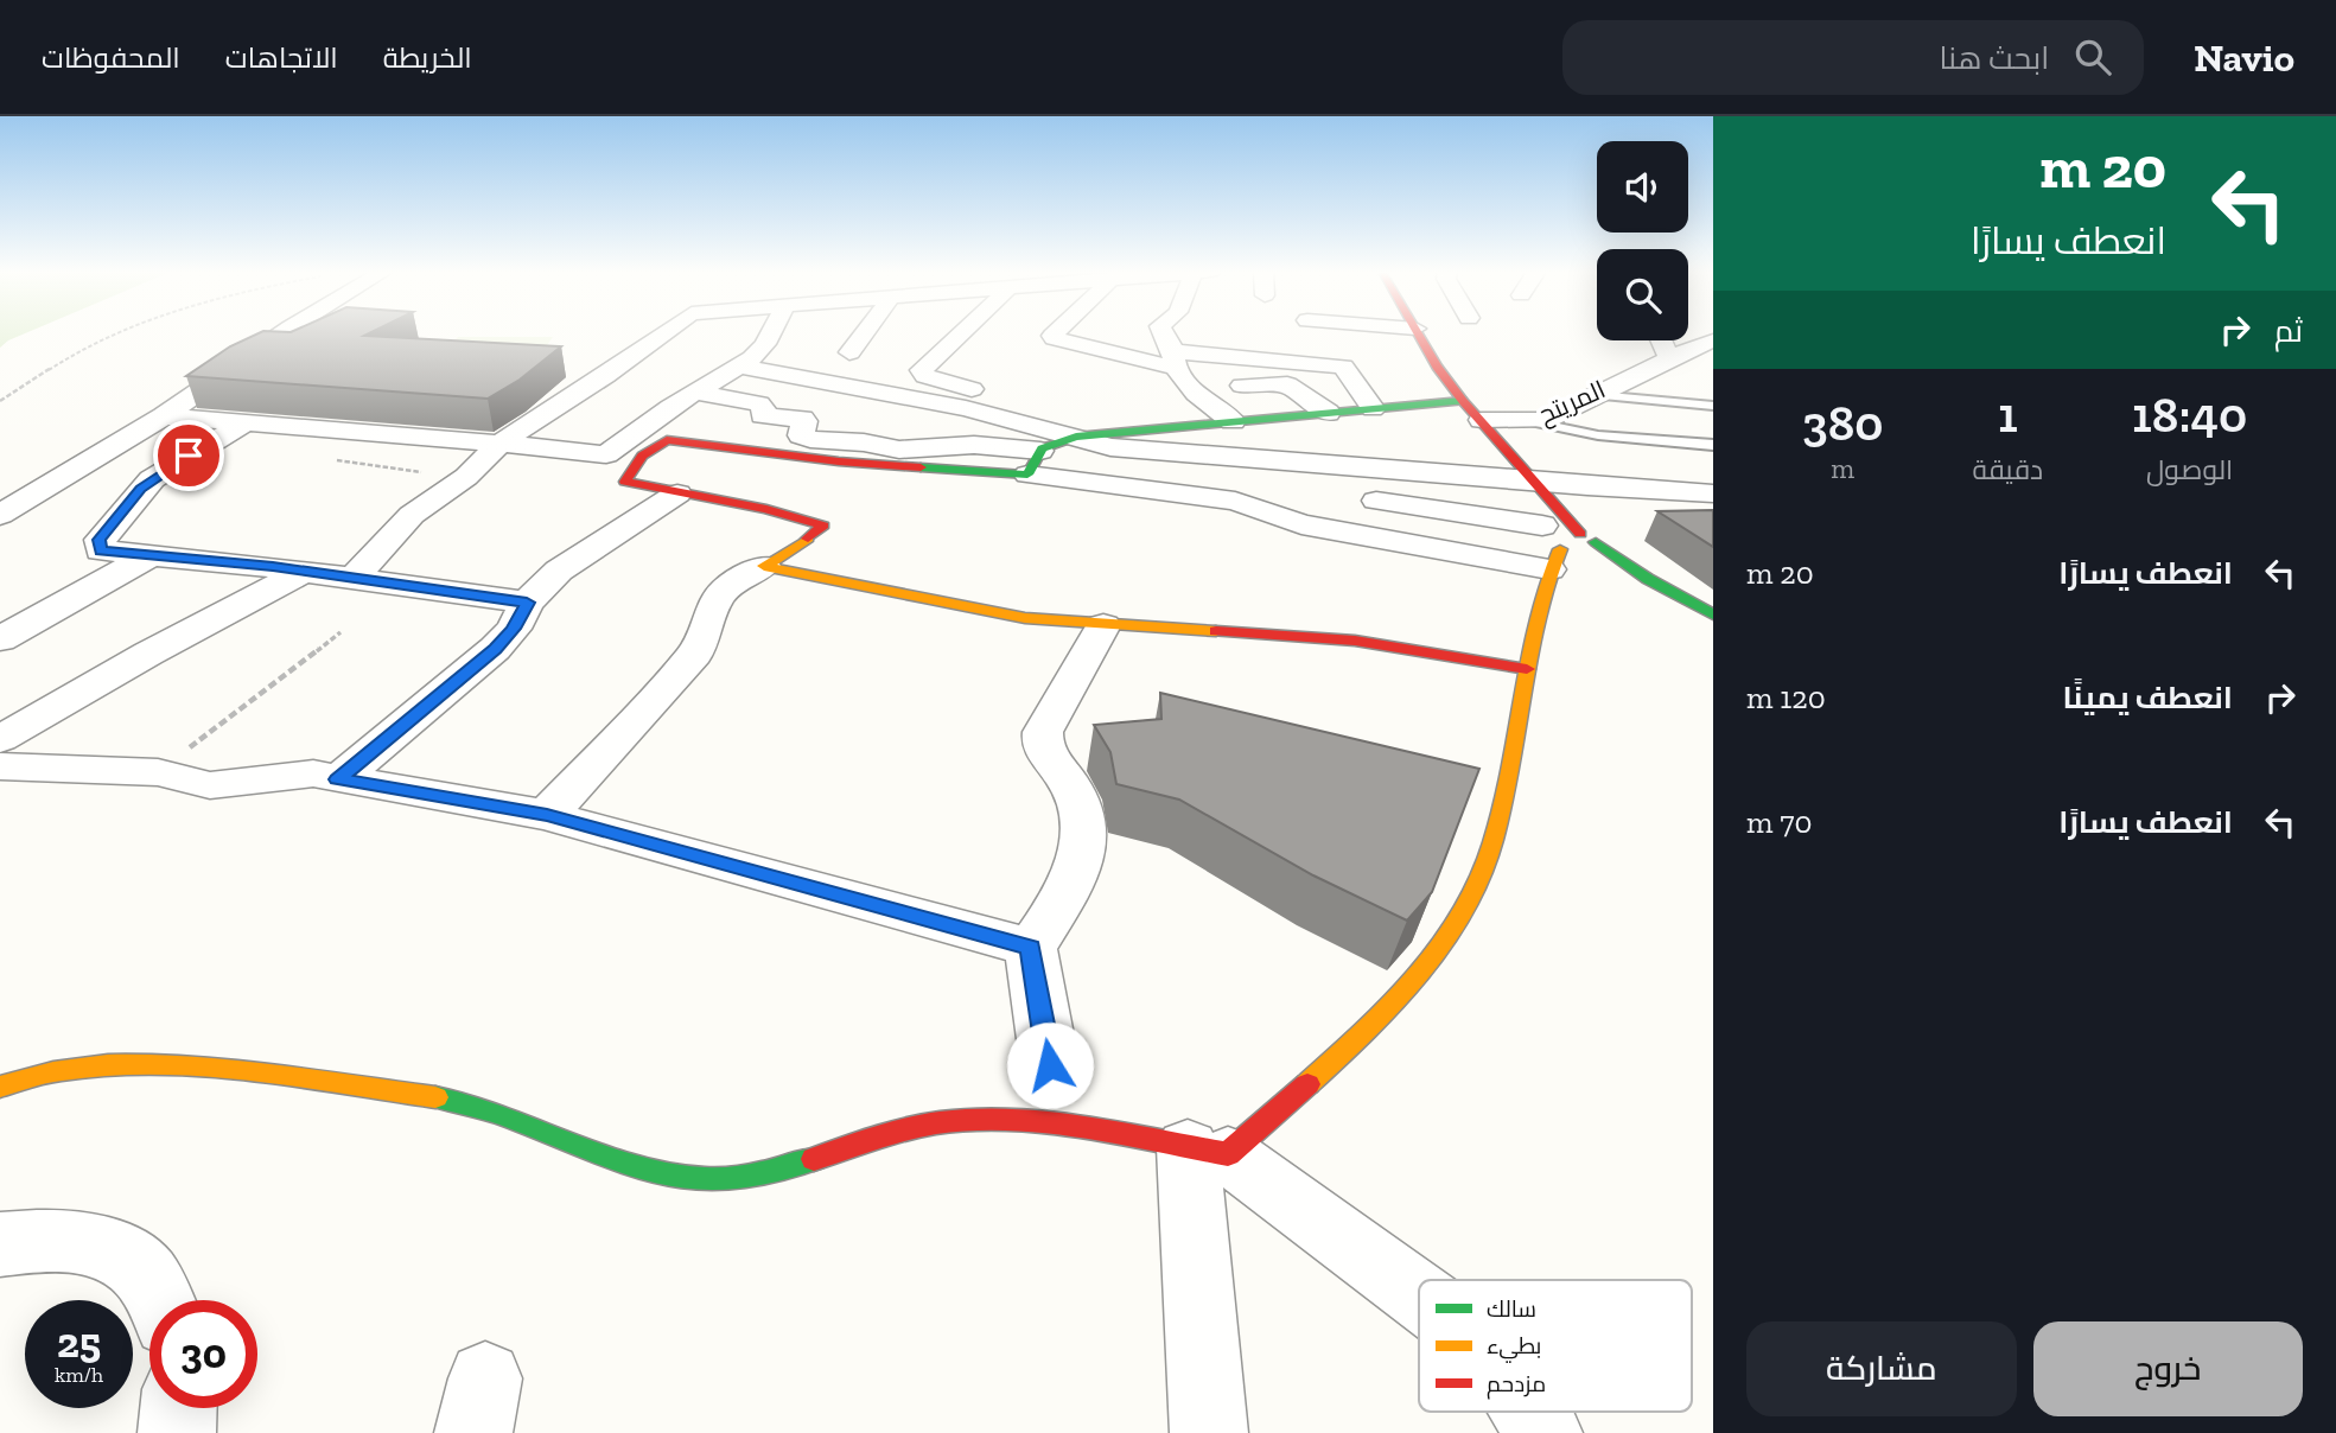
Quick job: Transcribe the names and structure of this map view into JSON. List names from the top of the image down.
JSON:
{
  "streets": {
    "street": ["المريتح"]
  },
  "legend": ["سالك", "بطيء", "مزدحم"],
  "page": {
    "header": "Navio",
    "search": "ابحث هنا",
    "nav": ["الخريطة", "الاتجاهات", "المحفوظات"],
    "turn": ["20 m", "انعطف يسارًا"],
    "then": "ثم",
    "eta": [
      "18:40",
      "الوصول",
      "1",
      "دقيقة",
      "380",
      "m"
    ],
    "list": [
      {
        "name": "انعطف يسارًا",
        "value": "20 m"
      },
      {
        "name": "انعطف يمينًا",
        "value": "120 m"
      },
      {
        "name": "انعطف يسارًا",
        "value": "70 m"
      }
    ],
    "speed": "25 km/h",
    "limit": "30",
    "buttons": ["خروج", "مشاركة"]
  }
}
